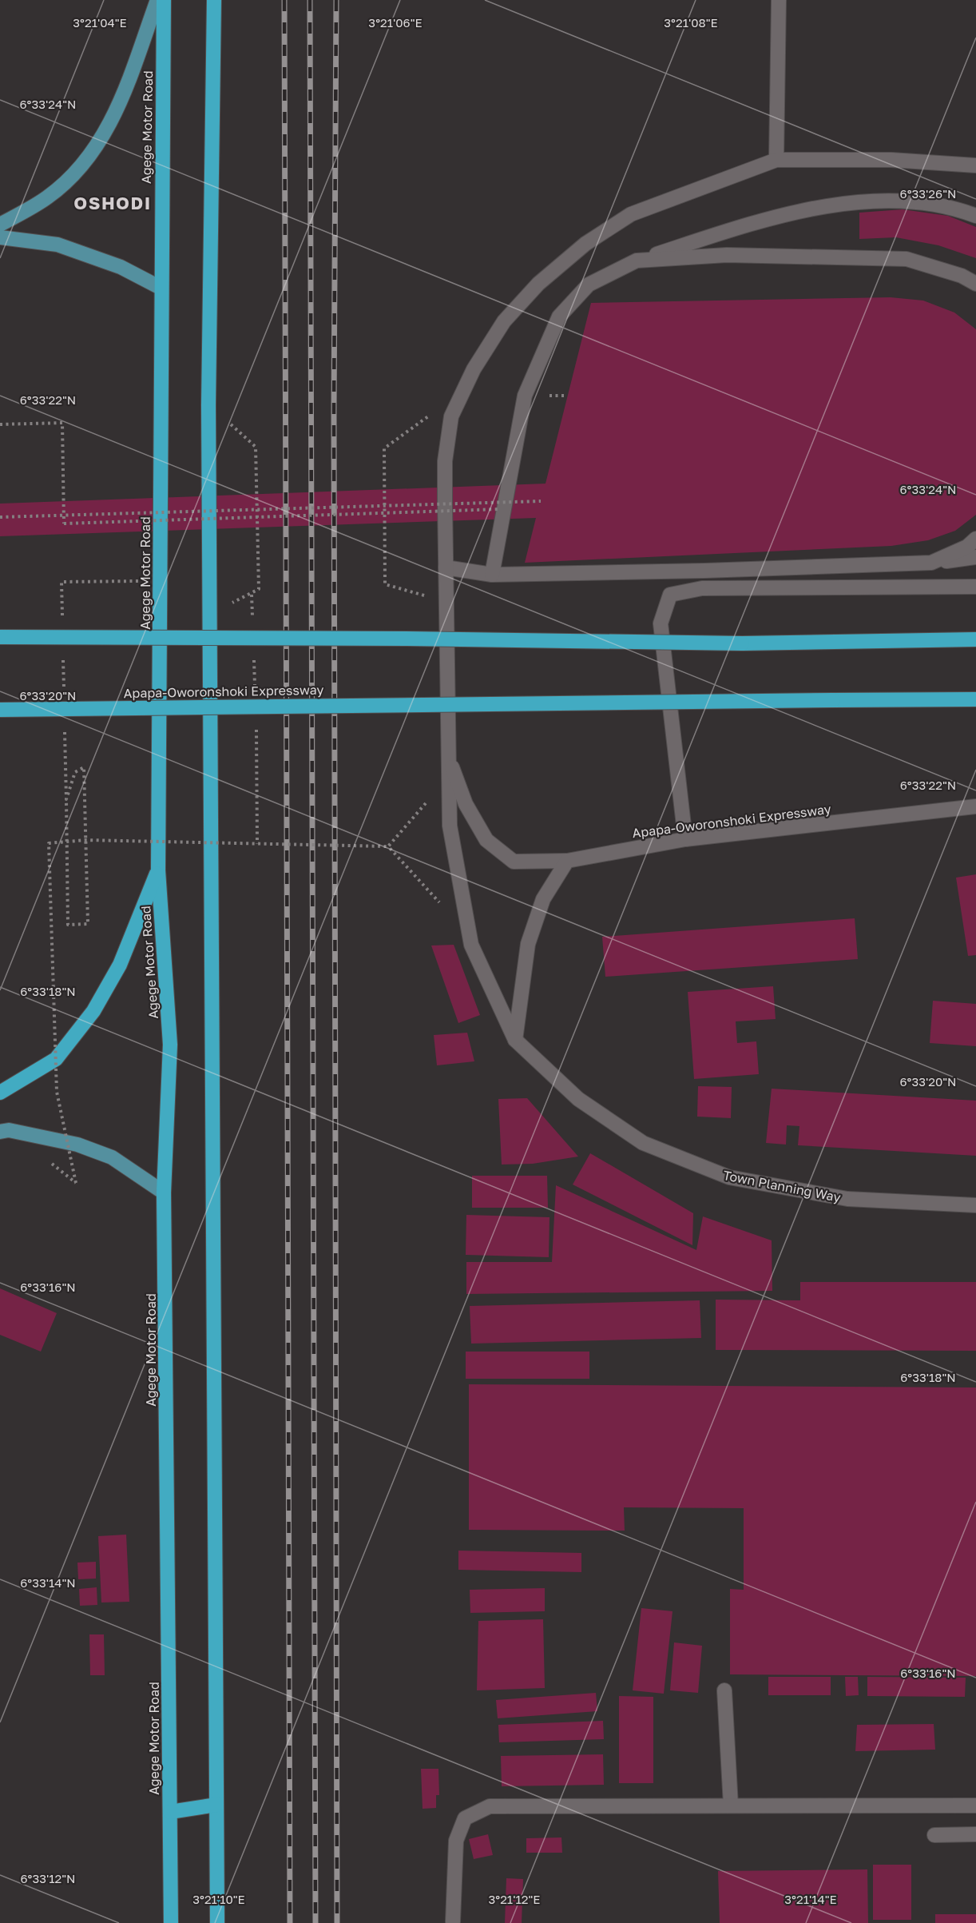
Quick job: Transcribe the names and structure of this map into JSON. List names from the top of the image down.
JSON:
{
  "streets": {
    "highway": ["Agege Motor Road", "Apapa-Oworonshoki Expressway"],
    "main road": ["Town Planning Way"]
  },
  "districts": ["OSHODI"],
  "coordinates": [
    "3°21'04\"E",
    "3°21'06\"E",
    "3°21'08\"E",
    "6°33'24\"N",
    "6°33'26\"N",
    "6°33'22\"N",
    "6°33'20\"N",
    "6°33'18\"N",
    "6°33'16\"N",
    "6°33'14\"N",
    "6°33'12\"N",
    "3°21'10\"E",
    "3°21'12\"E",
    "3°21'14\"E"
  ]
}
